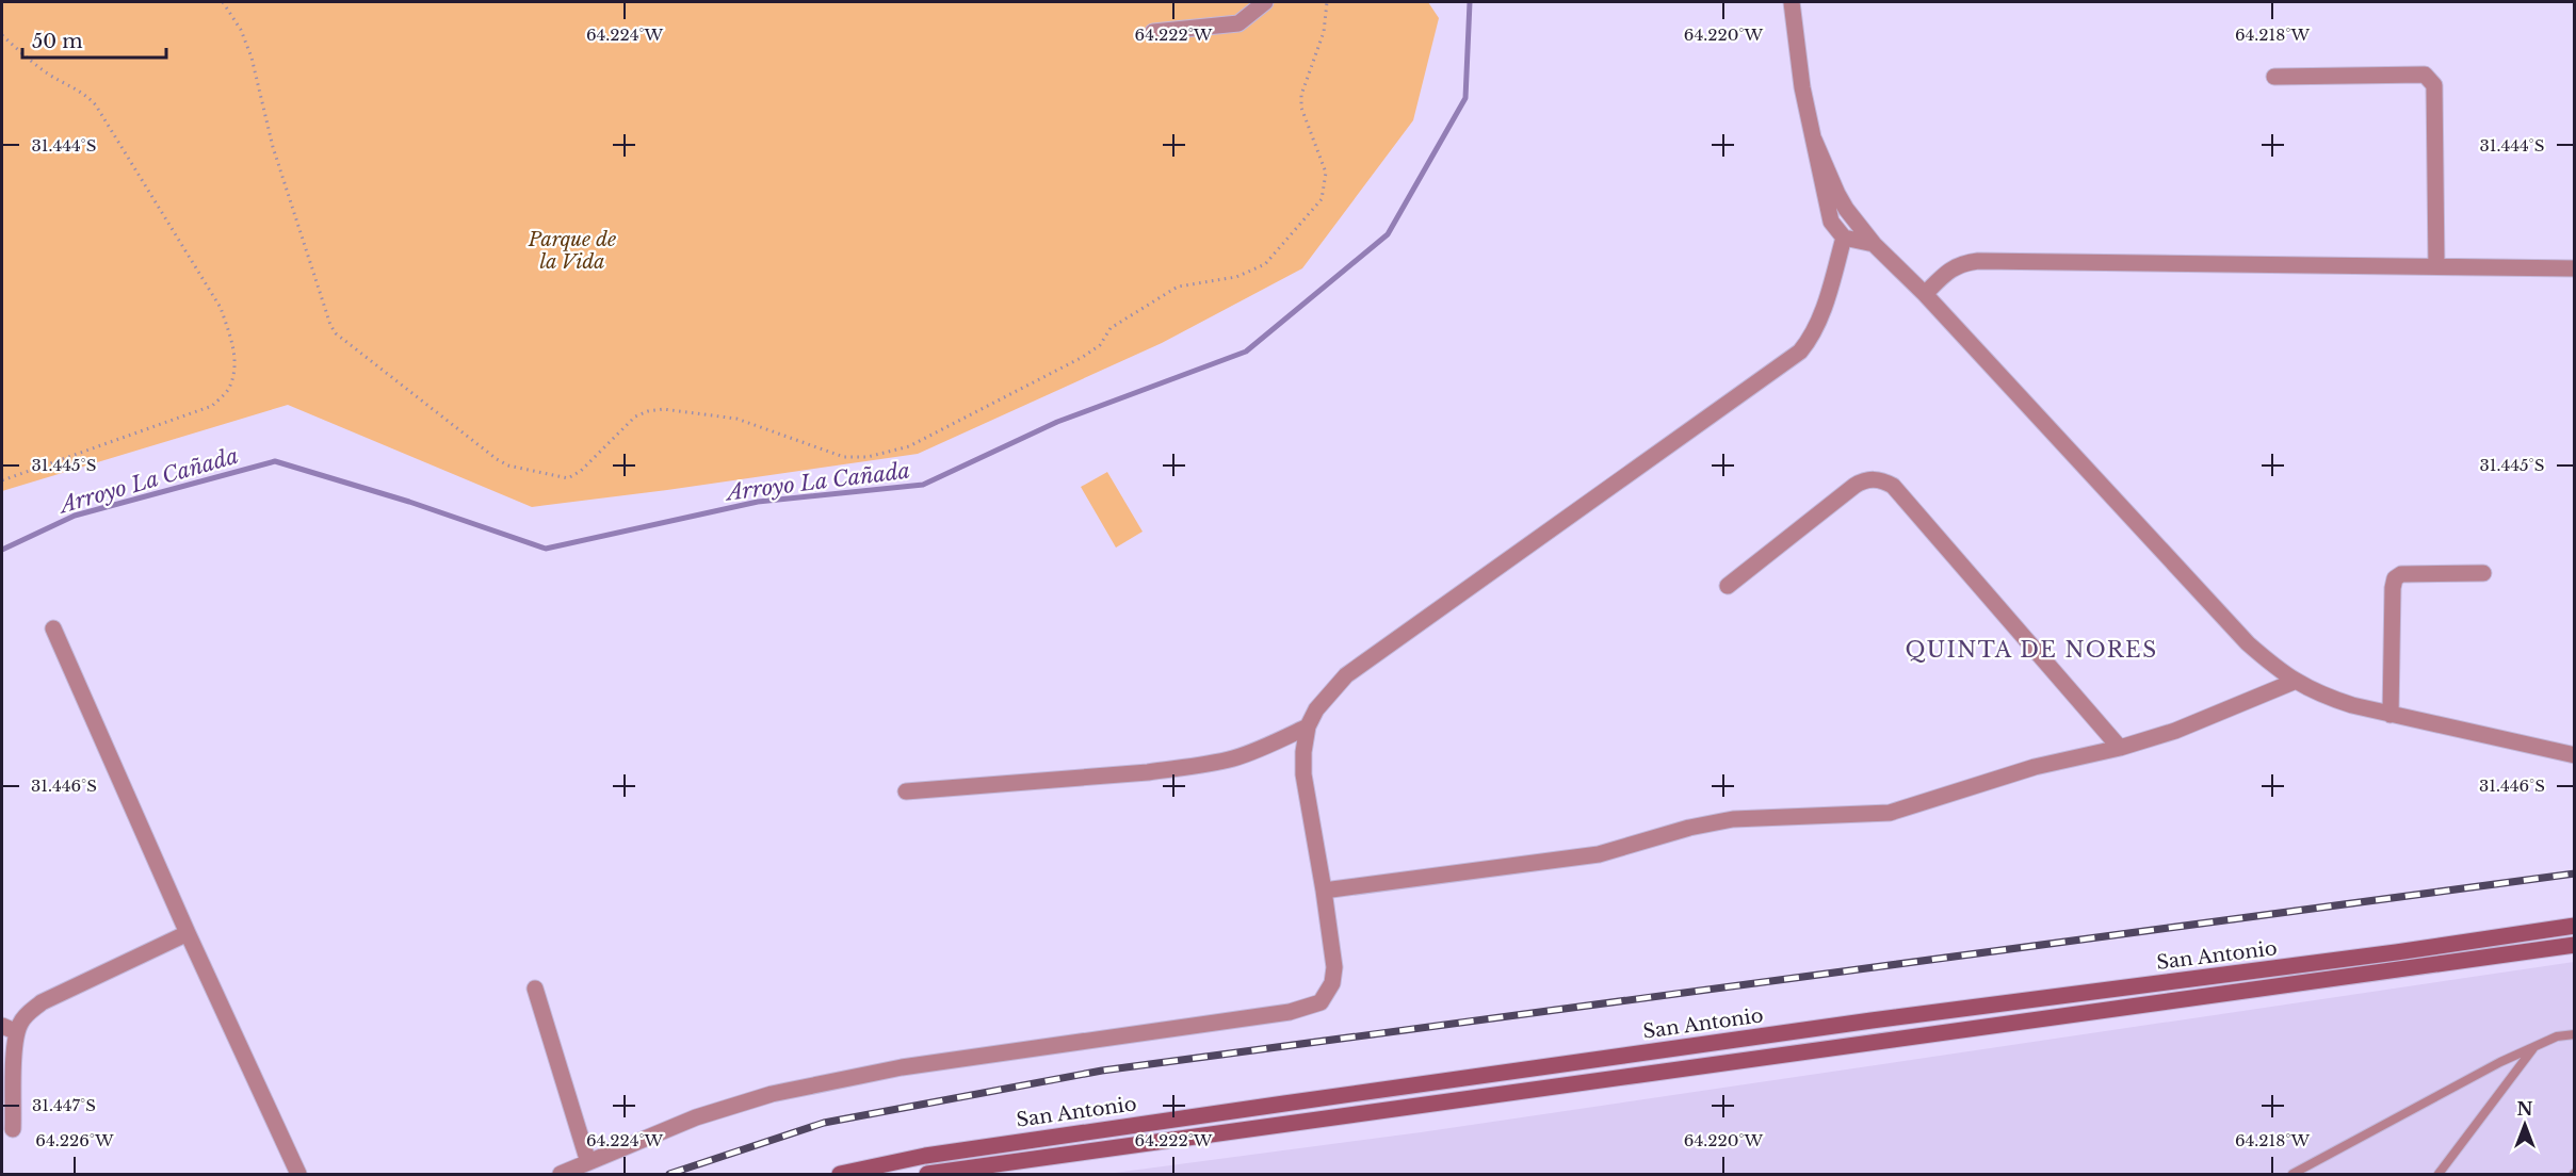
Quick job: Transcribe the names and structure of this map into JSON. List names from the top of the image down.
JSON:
{
  "streets": {
    "main road": ["San Antonio"]
  },
  "districts": ["QUINTA DE NORES"],
  "water": ["Arroyo La Cañada"],
  "parks": ["Parque de la Vida"],
  "scale_bar": "50 m",
  "north": "top",
  "coordinates": [
    "64.224°W",
    "64.222°W",
    "64.220°W",
    "64.218°W",
    "31.444°S",
    "31.445°S",
    "31.446°S",
    "31.447°S",
    "64.226°W"
  ]
}
